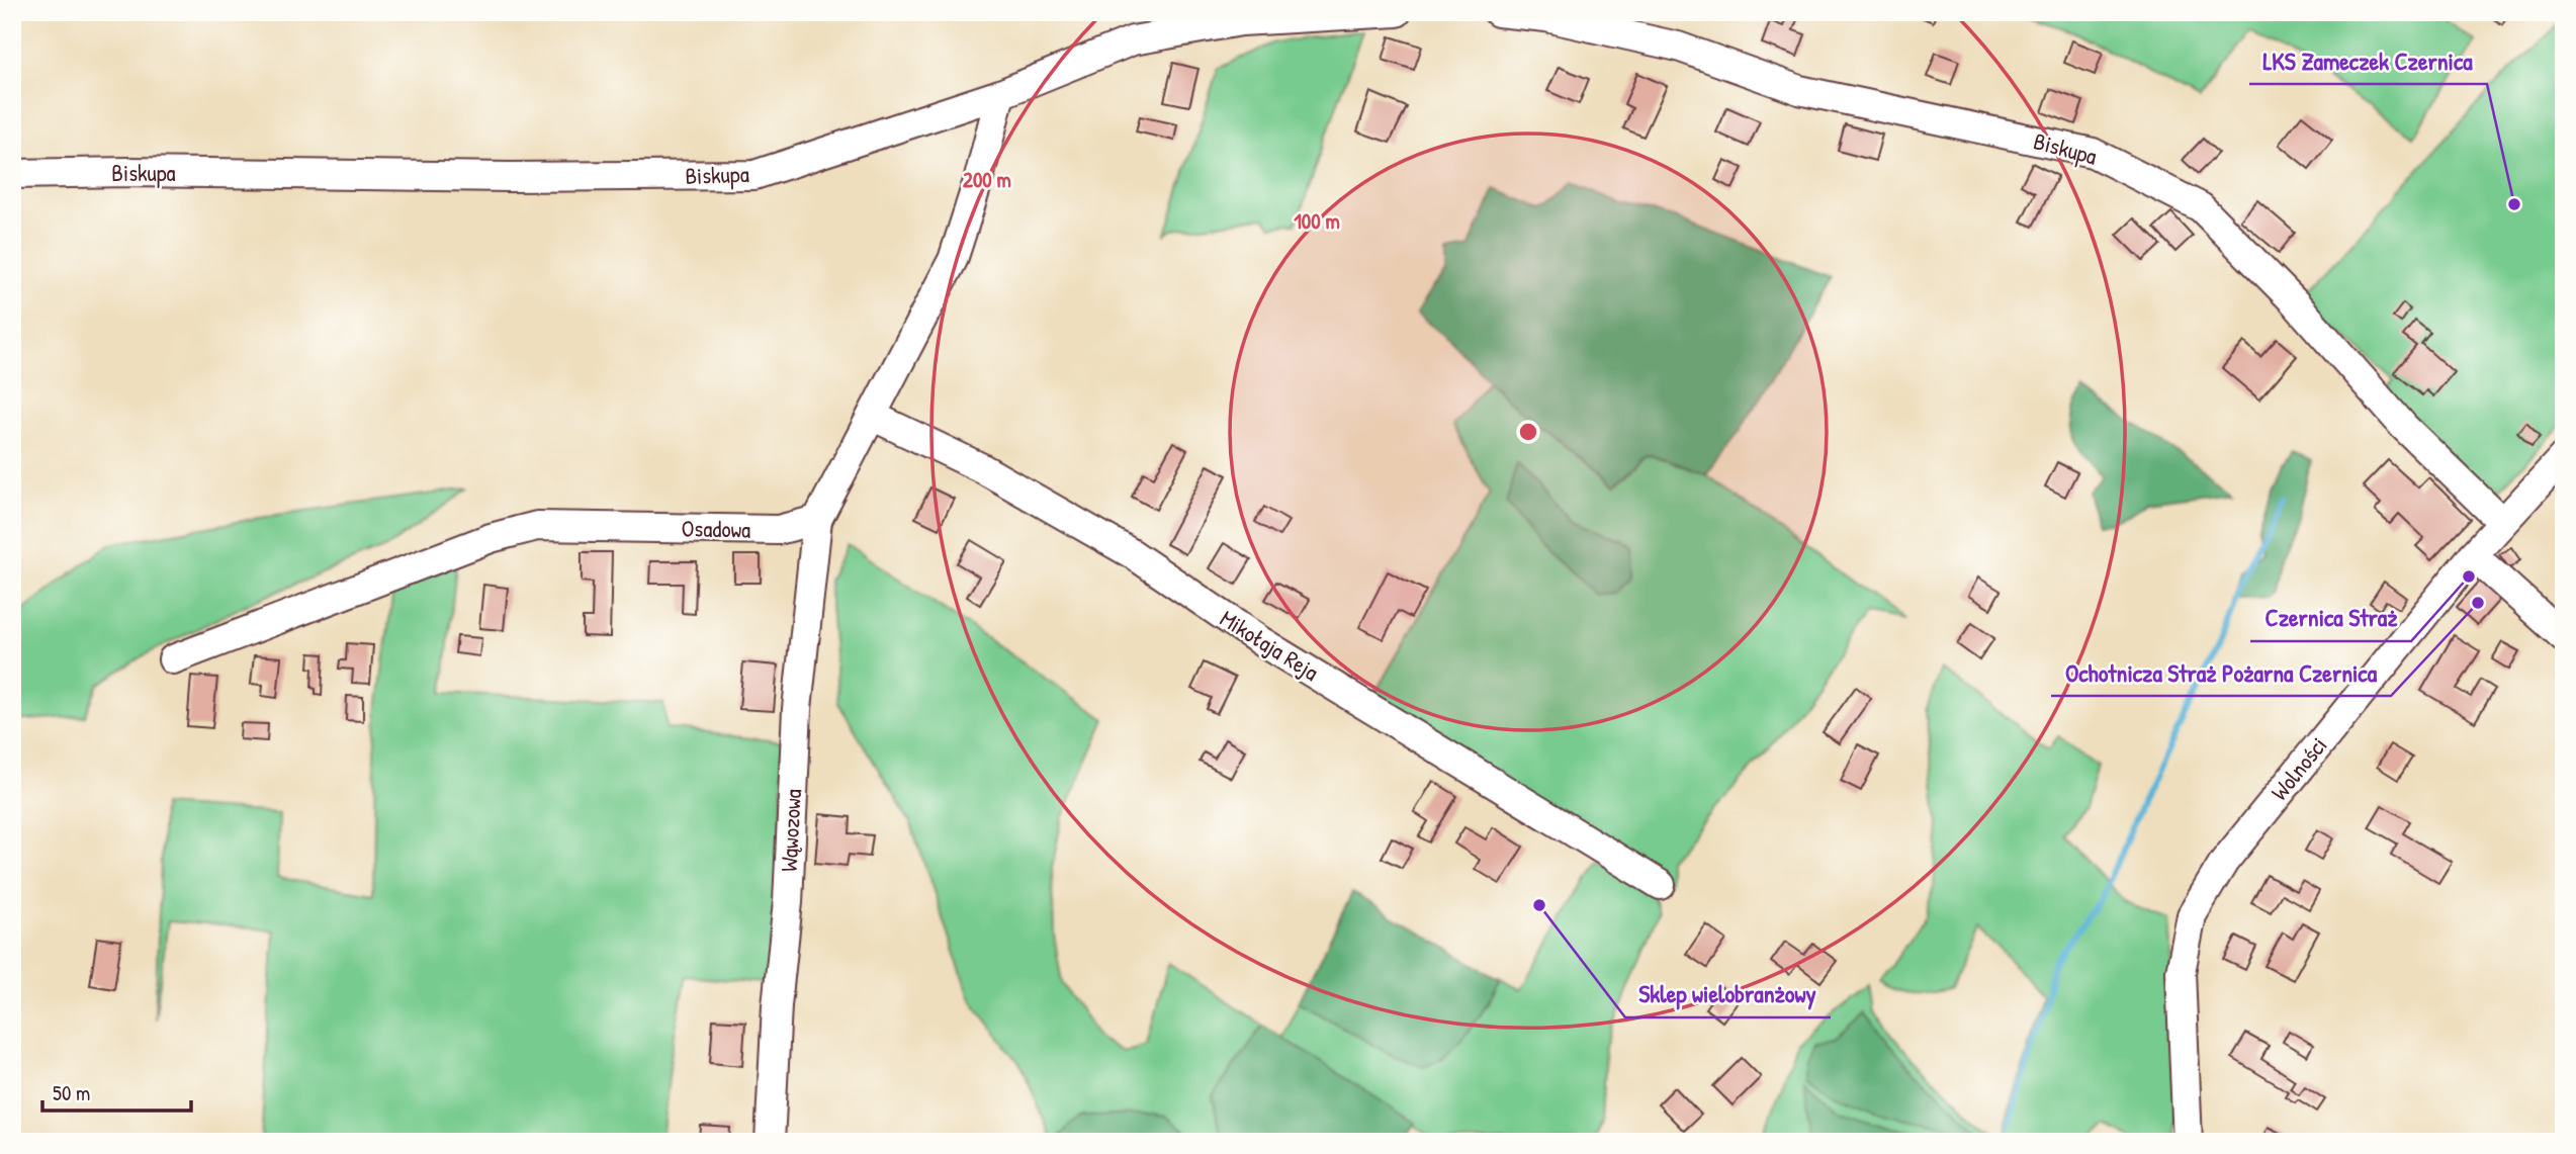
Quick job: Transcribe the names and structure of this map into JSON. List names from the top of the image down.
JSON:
{
  "streets": {
    "street": [
      "Biskupa",
      "Osadowa",
      "Mikołaja Reja",
      "Wolności",
      "Wąwozowa"
    ]
  },
  "crossings": [
    ["Biskupa", "Wolności"],
    ["Osadowa", "Wąwozowa"]
  ],
  "places": [
    "LKS Zameczek Czernica",
    "Czernica Straż",
    "Ochotnicza Straż Pożarna Czernica",
    "Sklep wielobranżowy"
  ],
  "scale_bar": "50 m",
  "rings": ["200 m", "100 m"]
}
